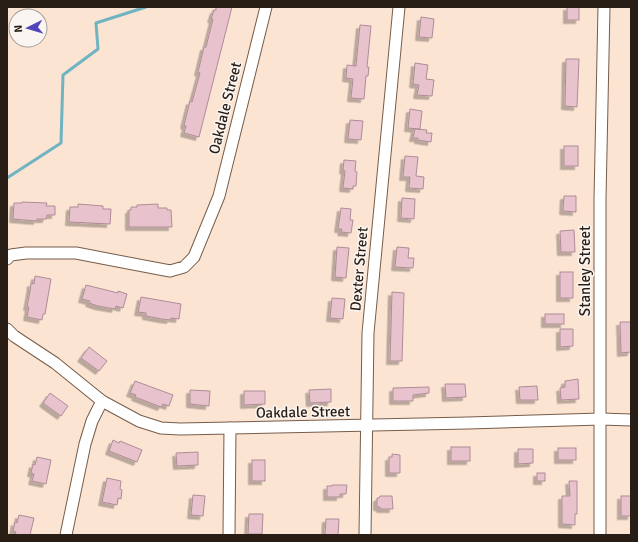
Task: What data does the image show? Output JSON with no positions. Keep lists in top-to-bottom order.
{
  "streets": {
    "street": ["Oakdale Street", "Dexter Street", "Stanley Street"]
  },
  "crossings": [
    ["Oakdale Street", "Dexter Street"],
    ["Oakdale Street", "Stanley Street"]
  ],
  "north": "left"
}
